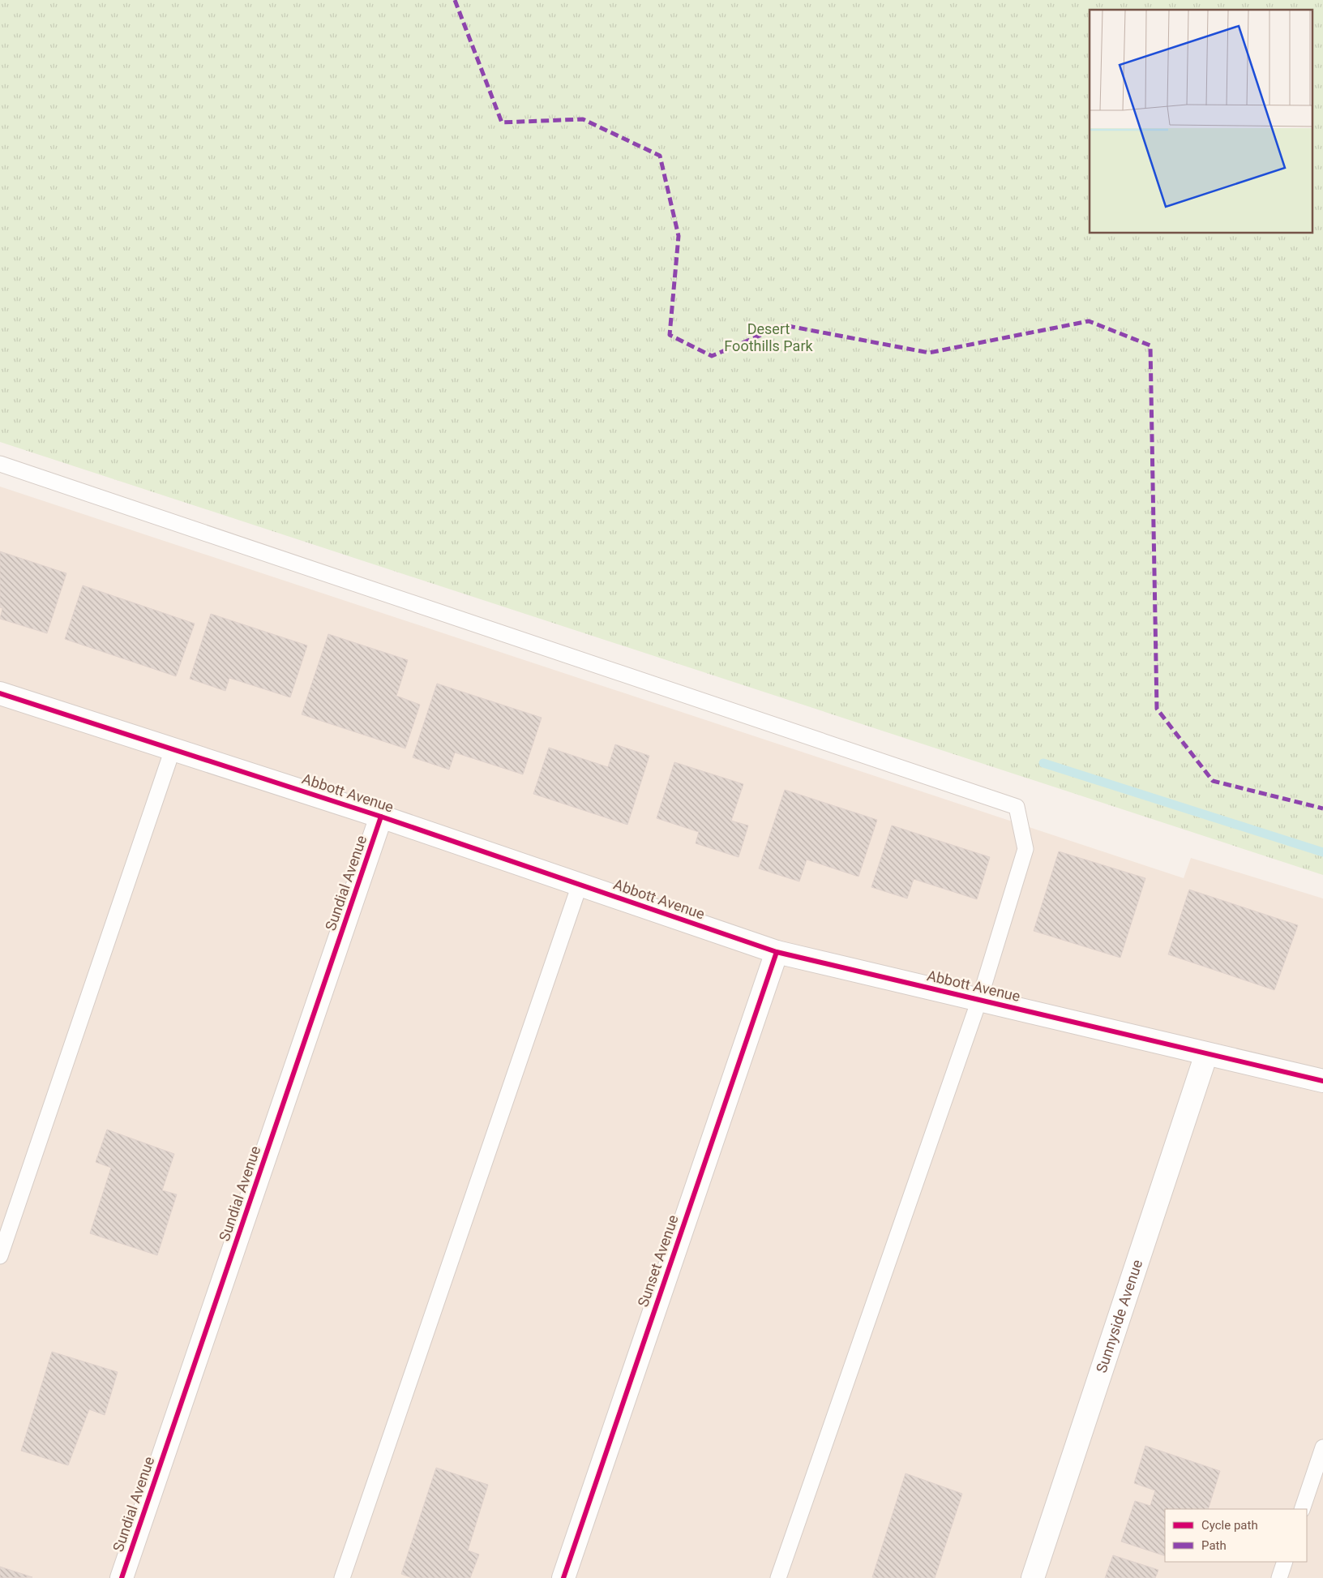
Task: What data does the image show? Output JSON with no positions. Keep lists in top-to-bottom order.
{
  "streets": {
    "street": [
      "Abbott Avenue",
      "Sundial Avenue",
      "Sunset Avenue",
      "Sunnyside Avenue"
    ]
  },
  "crossings": [
    ["Abbott Avenue", "Sundial Avenue"],
    ["Abbott Avenue", "Sunset Avenue"],
    ["Abbott Avenue", "Sunnyside Avenue"]
  ],
  "parks": ["Desert Foothills Park"],
  "legend": ["Cycle path", "Path"]
}
